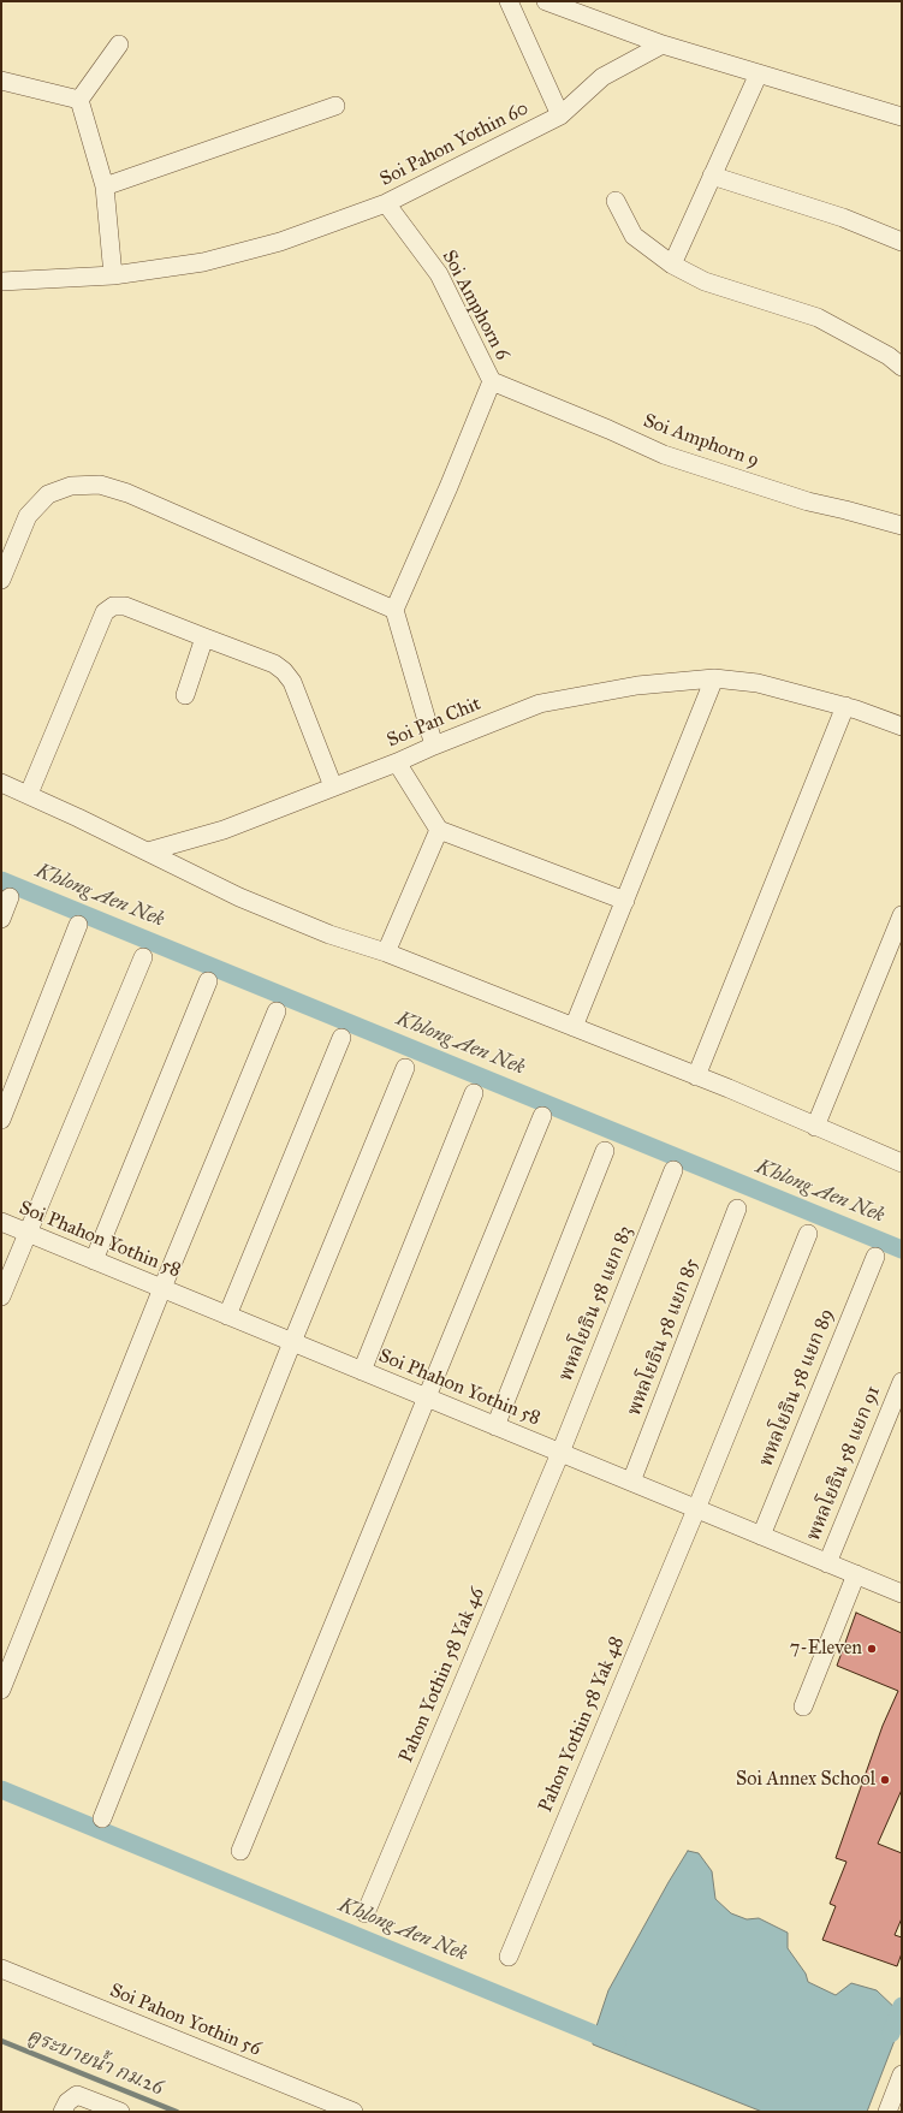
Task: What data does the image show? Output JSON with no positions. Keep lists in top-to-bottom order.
{
  "streets": {
    "street": [
      "Soi Pahon Yothin 60",
      "Soi Amphorn 6",
      "Soi Amphorn 9",
      "Soi Pan Chit",
      "Soi Phahon Yothin 58",
      "พหลโยธิน 58 แยก 83",
      "พหลโยธิน 58 แยก 85",
      "พหลโยธิน 58 แยก 89",
      "พหลโยธิน 58 แยก 91",
      "Pahon Yothin 58 Yak 46",
      "Pahon Yothin 58 Yak 48",
      "Soi Pahon Yothin 56"
    ]
  },
  "crossings": [
    ["Soi Pahon Yothin 60", "Soi Amphorn 6"],
    ["Soi Amphorn 6", "Soi Amphorn 9"],
    ["Soi Phahon Yothin 58", "พหลโยธิน 58 แยก 83"],
    ["Soi Phahon Yothin 58", "พหลโยธิน 58 แยก 85"],
    ["Soi Phahon Yothin 58", "พหลโยธิน 58 แยก 89"],
    ["Soi Phahon Yothin 58", "พหลโยธิน 58 แยก 91"],
    ["Soi Phahon Yothin 58", "Pahon Yothin 58 Yak 46"],
    ["Soi Phahon Yothin 58", "Pahon Yothin 58 Yak 48"],
    ["พหลโยธิน 58 แยก 83", "Pahon Yothin 58 Yak 46"]
  ],
  "water": ["Khlong Aen Nek", "คูระบายน้ำ กม.26"],
  "places": ["7-Eleven", "Soi Annex School"]
}
